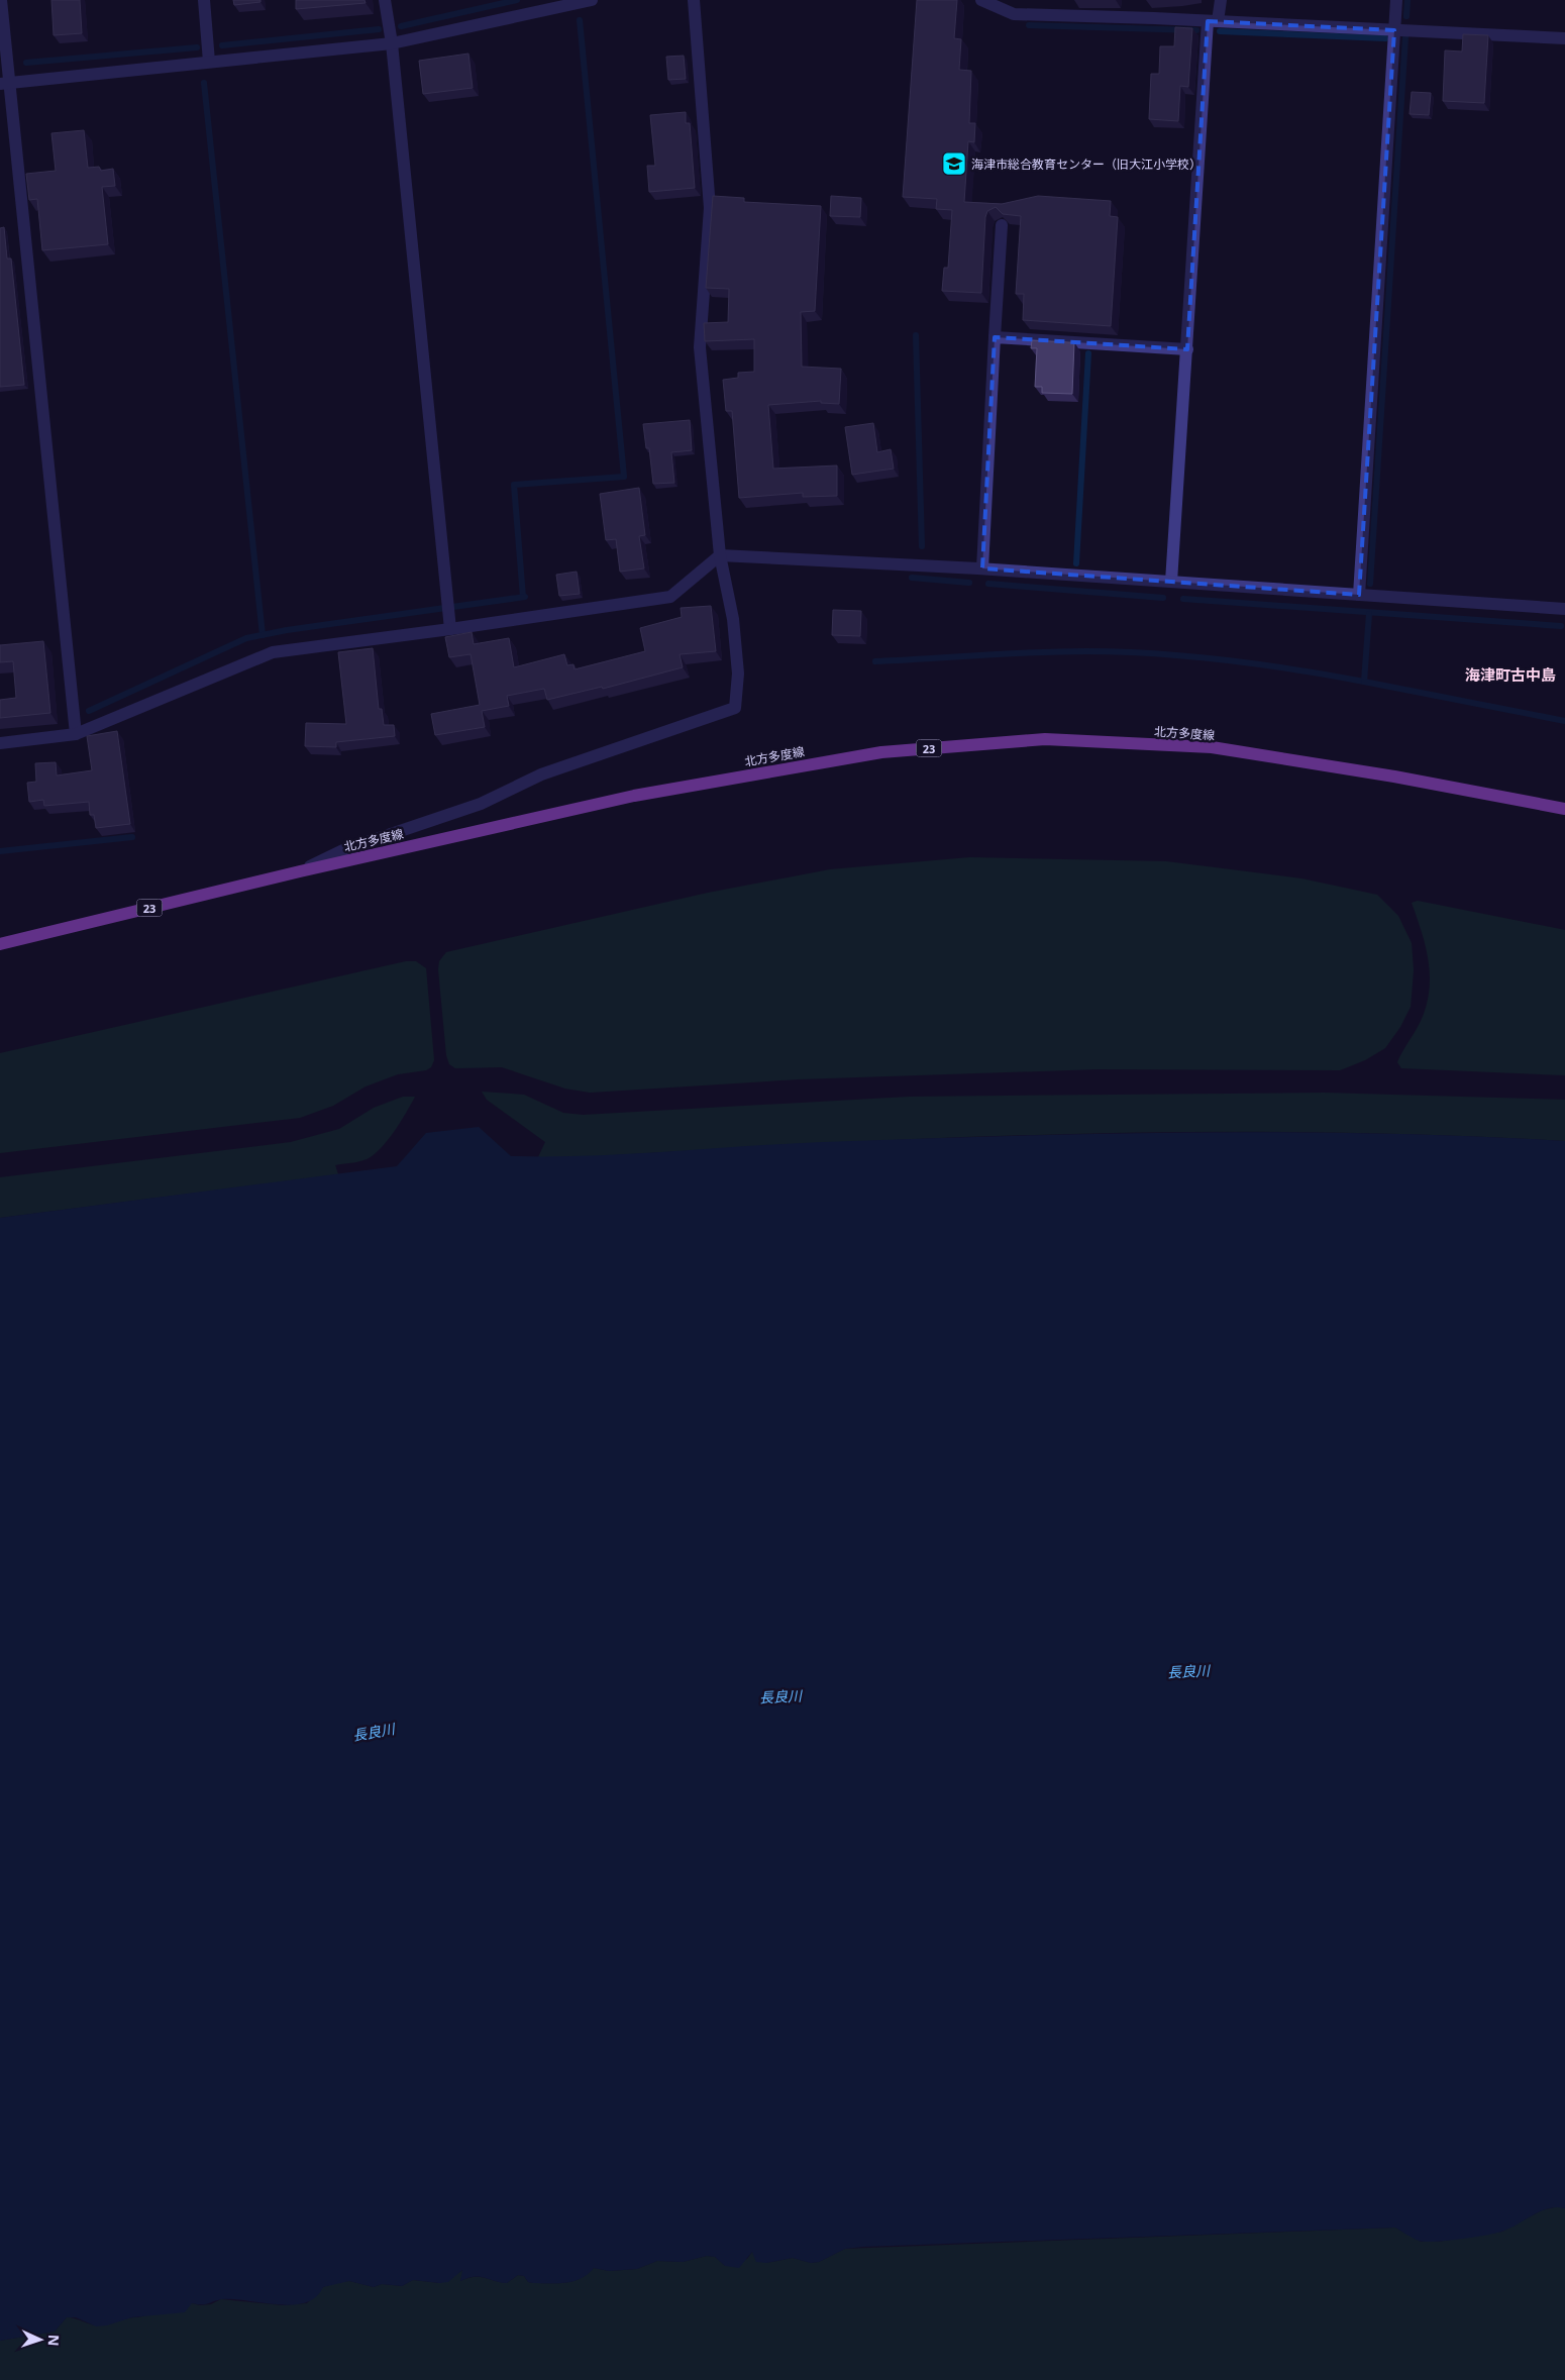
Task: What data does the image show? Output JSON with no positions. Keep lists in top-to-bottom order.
{
  "streets": {
    "main road": ["北方多度線", "23"]
  },
  "districts": ["海津町古中島"],
  "water": ["長良川"],
  "places": {
    "school or university": ["海津市総合教育センター（旧大江小学校）"]
  },
  "north": "right"
}
